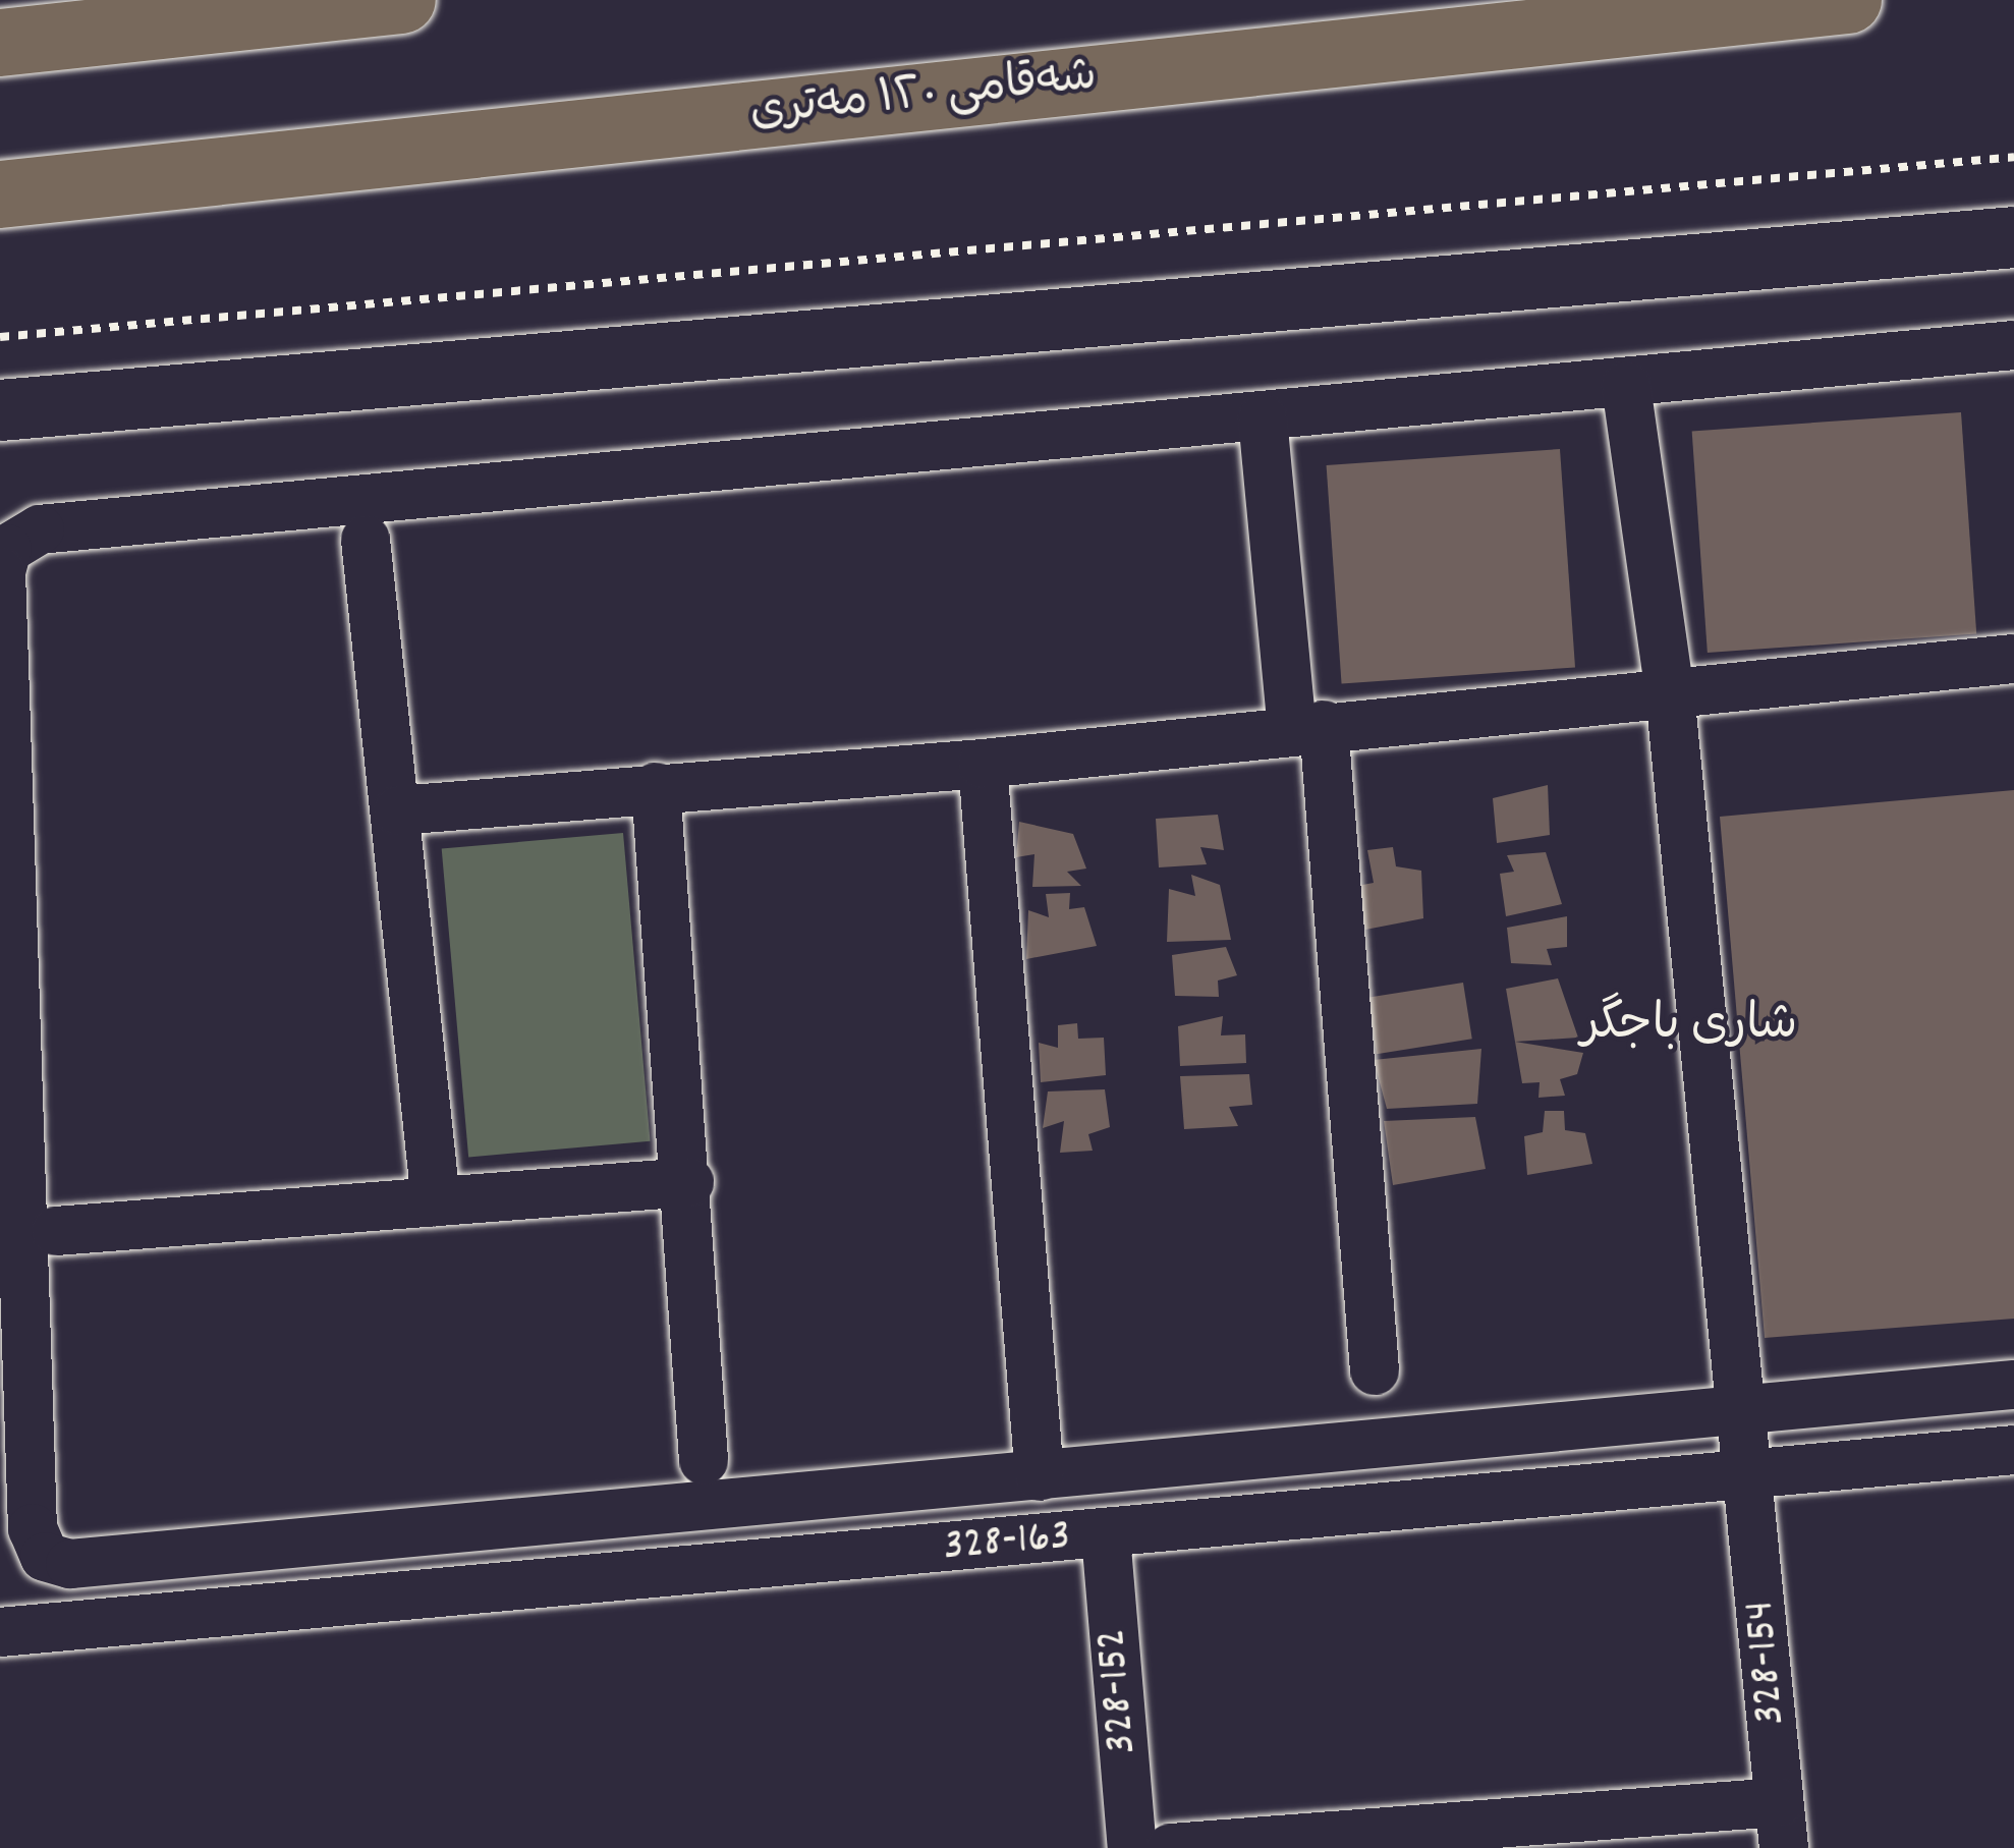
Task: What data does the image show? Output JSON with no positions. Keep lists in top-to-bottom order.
{
  "streets": {
    "highway": ["شەقامی ١٢٠ مەتری"],
    "street": ["328-163", "328-154", "328-152"]
  },
  "crossings": [
    ["328-163", "328-154"],
    ["328-163", "328-152"]
  ],
  "districts": ["شاری باجگر"]
}
